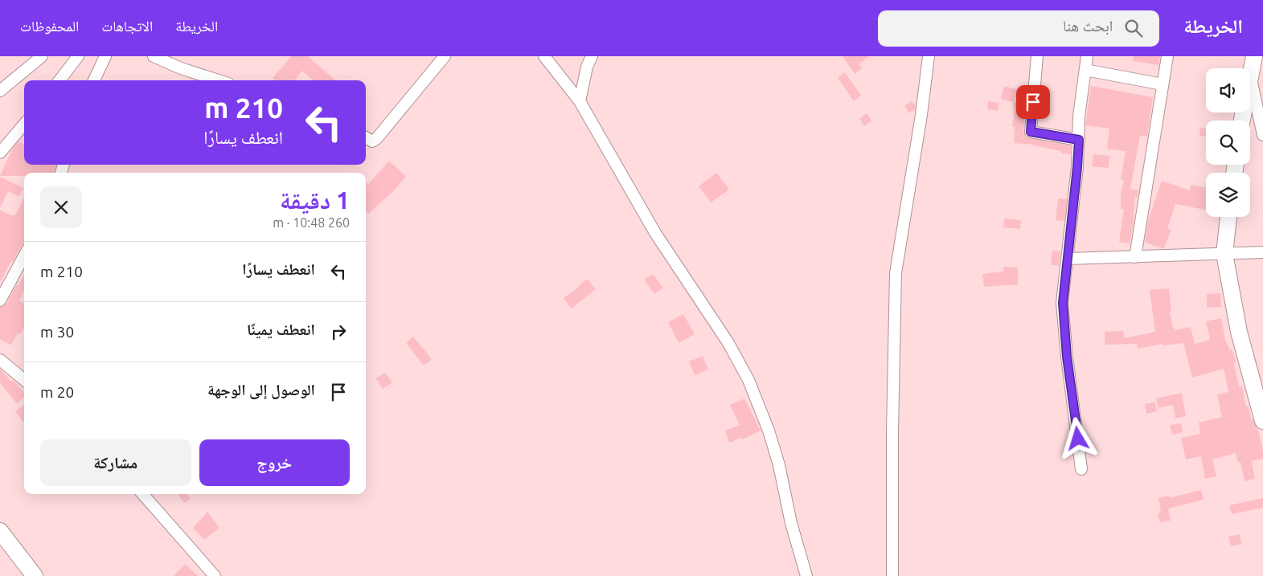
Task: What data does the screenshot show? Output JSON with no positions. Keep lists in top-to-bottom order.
{
  "page": {
    "header": "الخريطة",
    "search": "ابحث هنا",
    "nav": ["الخريطة", "الاتجاهات", "المحفوظات"],
    "turn": ["210 m", "انعطف يسارًا"],
    "heading": ["1 دقيقة", "260 m · 10:48"],
    "list": [
      {
        "name": "انعطف يسارًا",
        "value": "210 m"
      },
      {
        "name": "انعطف يمينًا",
        "value": "30 m"
      },
      {
        "name": "الوصول إلى الوجهة",
        "value": "20 m"
      }
    ],
    "buttons": ["خروج", "مشاركة"]
  }
}
